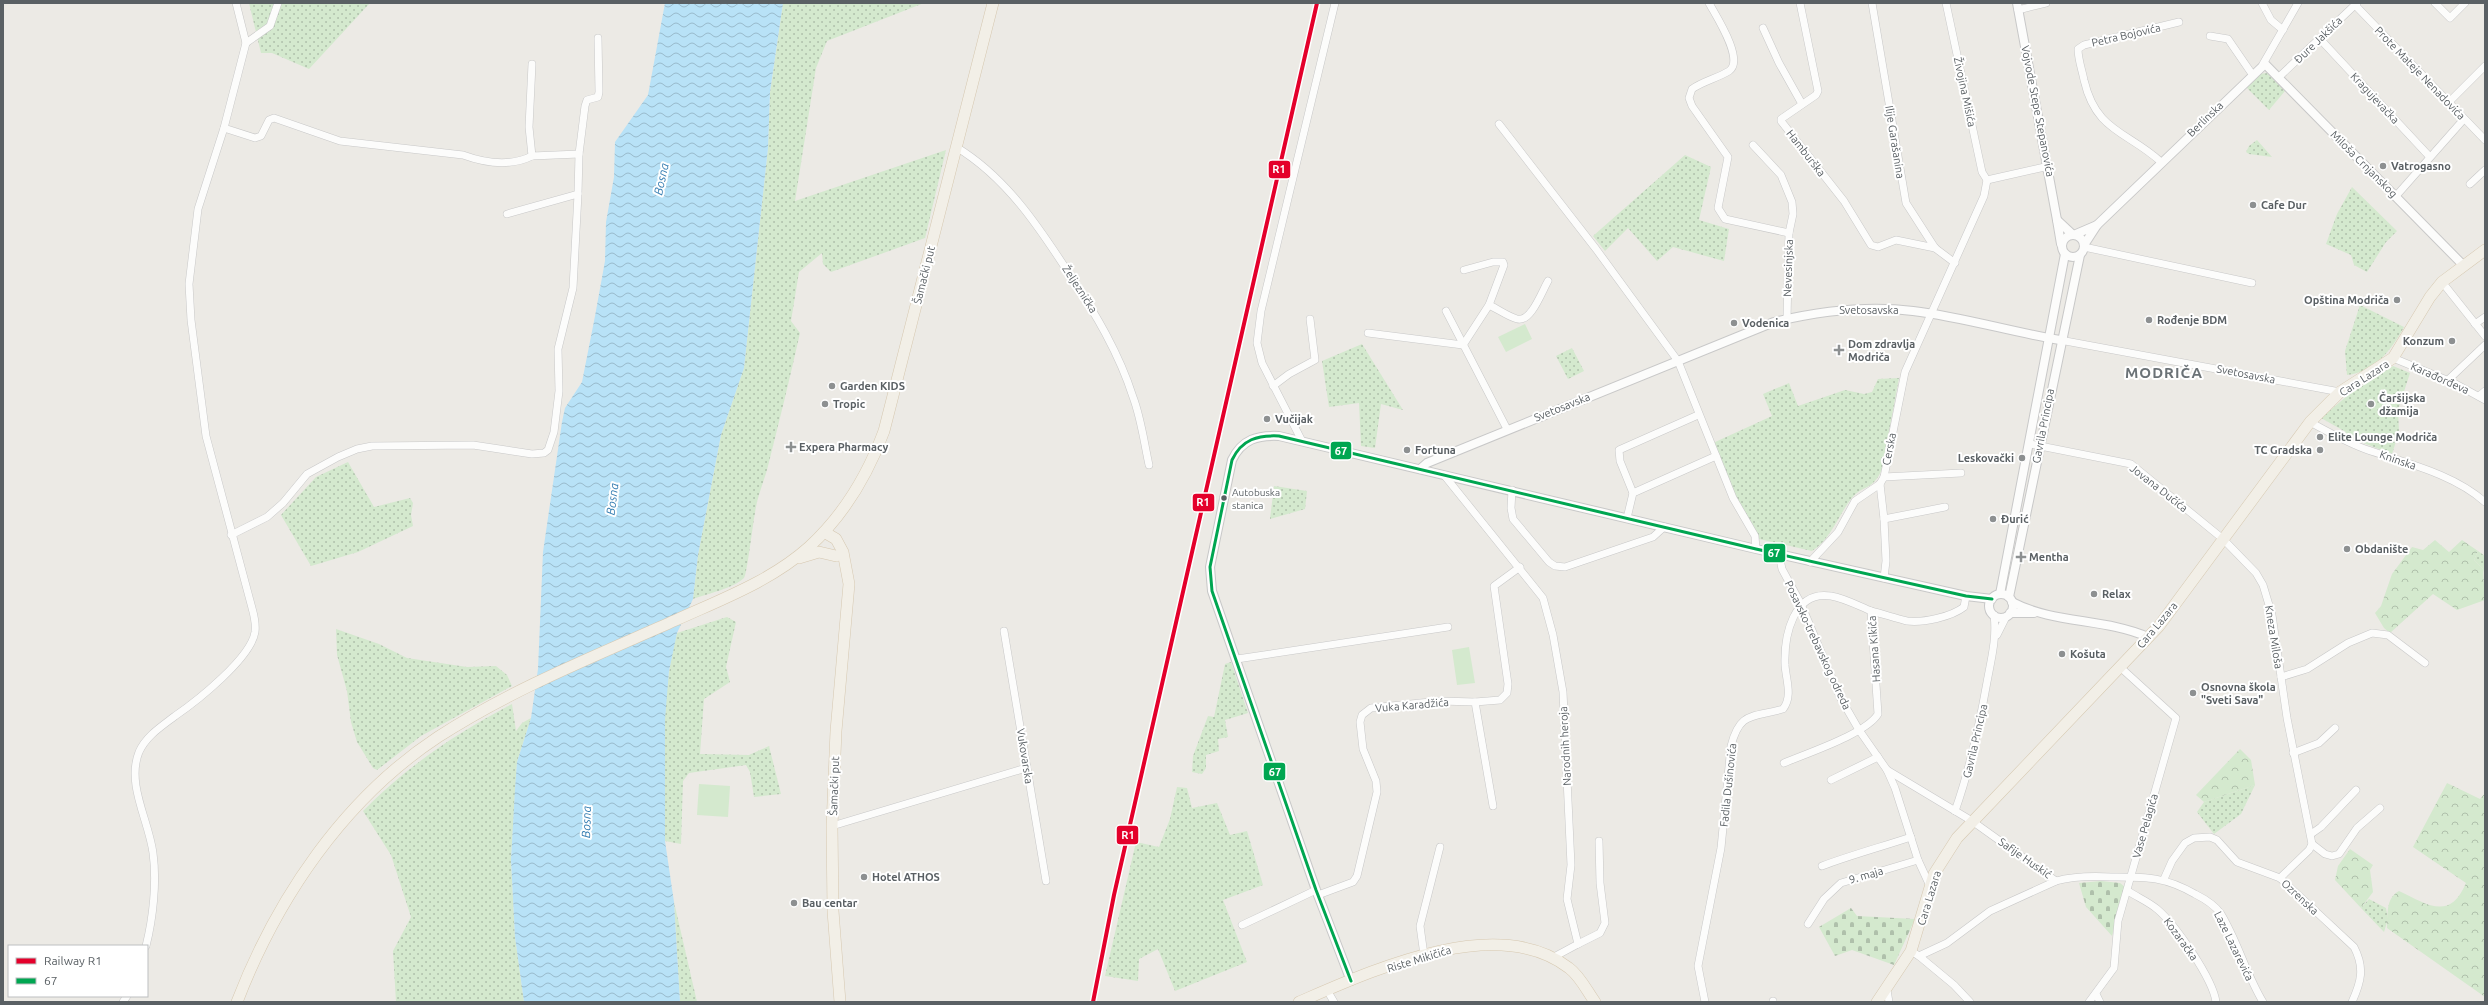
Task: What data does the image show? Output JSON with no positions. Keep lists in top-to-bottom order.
{
  "streets": {
    "main road": ["Šamački put", "Cara Lazara", "Riste Mikičića"],
    "street": [
      "Petra Bojovića",
      "Đure Jakšića",
      "Prote Mateje Nenadovića",
      "Živojina Mišića",
      "Kragujevačka",
      "Vojvode Stepe Stepanovića",
      "Berlinska",
      "Ilije Garašanina",
      "Hamburška",
      "Miloša Crnjanskog",
      "Nevesinjska",
      "Željeznička",
      "Svetosavska",
      "Karađorđeva",
      "Gavrila Principa",
      "Cerska",
      "Kninska",
      "Jovana Dučića",
      "Kneza Miloša",
      "Posavsko-trebavskog odreda",
      "Hasana Kikića",
      "Vuka Karadžića",
      "Narodnih heroja",
      "Vukovarska",
      "Fadila Dušinovića",
      "Vase Pelagića",
      "Safije Huskić",
      "9. maja",
      "Ozrenska",
      "Kozaračka",
      "Laze Lazarevića"
    ]
  },
  "crossings": [
    ["Petra Bojovića", "Berlinska"],
    ["Đure Jakšića", "Prote Mateje Nenadovića"],
    ["Đure Jakšića", "Kragujevačka"],
    ["Đure Jakšića", "Miloša Crnjanskog"],
    ["Vojvode Stepe Stepanovića", "Berlinska"],
    ["Vojvode Stepe Stepanovića", "Gavrila Principa"],
    ["Berlinska", "Miloša Crnjanskog"],
    ["Berlinska", "Gavrila Principa"],
    ["Ilije Garašanina", "Hamburška"],
    ["Miloša Crnjanskog", "Cara Lazara"],
    ["Nevesinjska", "Svetosavska"],
    ["Šamački put", "Željeznička"],
    ["Svetosavska", "Cara Lazara"],
    ["Svetosavska", "Gavrila Principa"],
    ["Svetosavska", "Cerska"],
    ["Cara Lazara", "Karađorđeva"],
    ["Cara Lazara", "Kninska"],
    ["Cara Lazara", "Jovana Dučića"],
    ["Cara Lazara", "Kneza Miloša"],
    ["Cara Lazara", "Posavsko-trebavskog odreda"],
    ["Cara Lazara", "Vase Pelagića"],
    ["Cara Lazara", "Safije Huskić"],
    ["Gavrila Principa", "Jovana Dučića"],
    ["Gavrila Principa", "Safije Huskić"],
    ["Jovana Dučića", "Kneza Miloša"],
    ["Posavsko-trebavskog odreda", "Hasana Kikića"],
    ["Posavsko-trebavskog odreda", "Fadila Dušinovića"],
    ["Posavsko-trebavskog odreda", "Safije Huskić"],
    ["Posavsko-trebavskog odreda", "9. maja"],
    ["Hasana Kikića", "Fadila Dušinovića"],
    ["Vase Pelagića", "Safije Huskić"],
    ["Vase Pelagića", "Kozaračka"],
    ["Vase Pelagića", "Laze Lazarevića"],
    ["Safije Huskić", "Laze Lazarevića"],
    ["Ozrenska", "Laze Lazarevića"]
  ],
  "districts": ["MODRIČA"],
  "water": ["Bosna"],
  "places": {
    "other": [
      "Vatrogasno",
      "Cafe Dur",
      "Opština Modriča",
      "Rođenje BDM",
      "Vodenica",
      "Konzum",
      "Garden KIDS",
      "Tropic",
      "Čaršijska džamija",
      "Vučijak",
      "Elite Lounge Modriča",
      "Fortuna",
      "TC Gradska",
      "Leskovački",
      "Autobuska stanica",
      "Đurić",
      "Obdanište",
      "Relax",
      "Košuta",
      "Osnovna škola \"Sveti Sava\"",
      "Hotel ATHOS",
      "Bau centar"
    ],
    "health": ["Dom zdravlja Modriča", "Expera Pharmacy", "Mentha"]
  },
  "lines": ["rail line R1", "transit line 67"],
  "legend": ["Railway R1", "67"]
}
